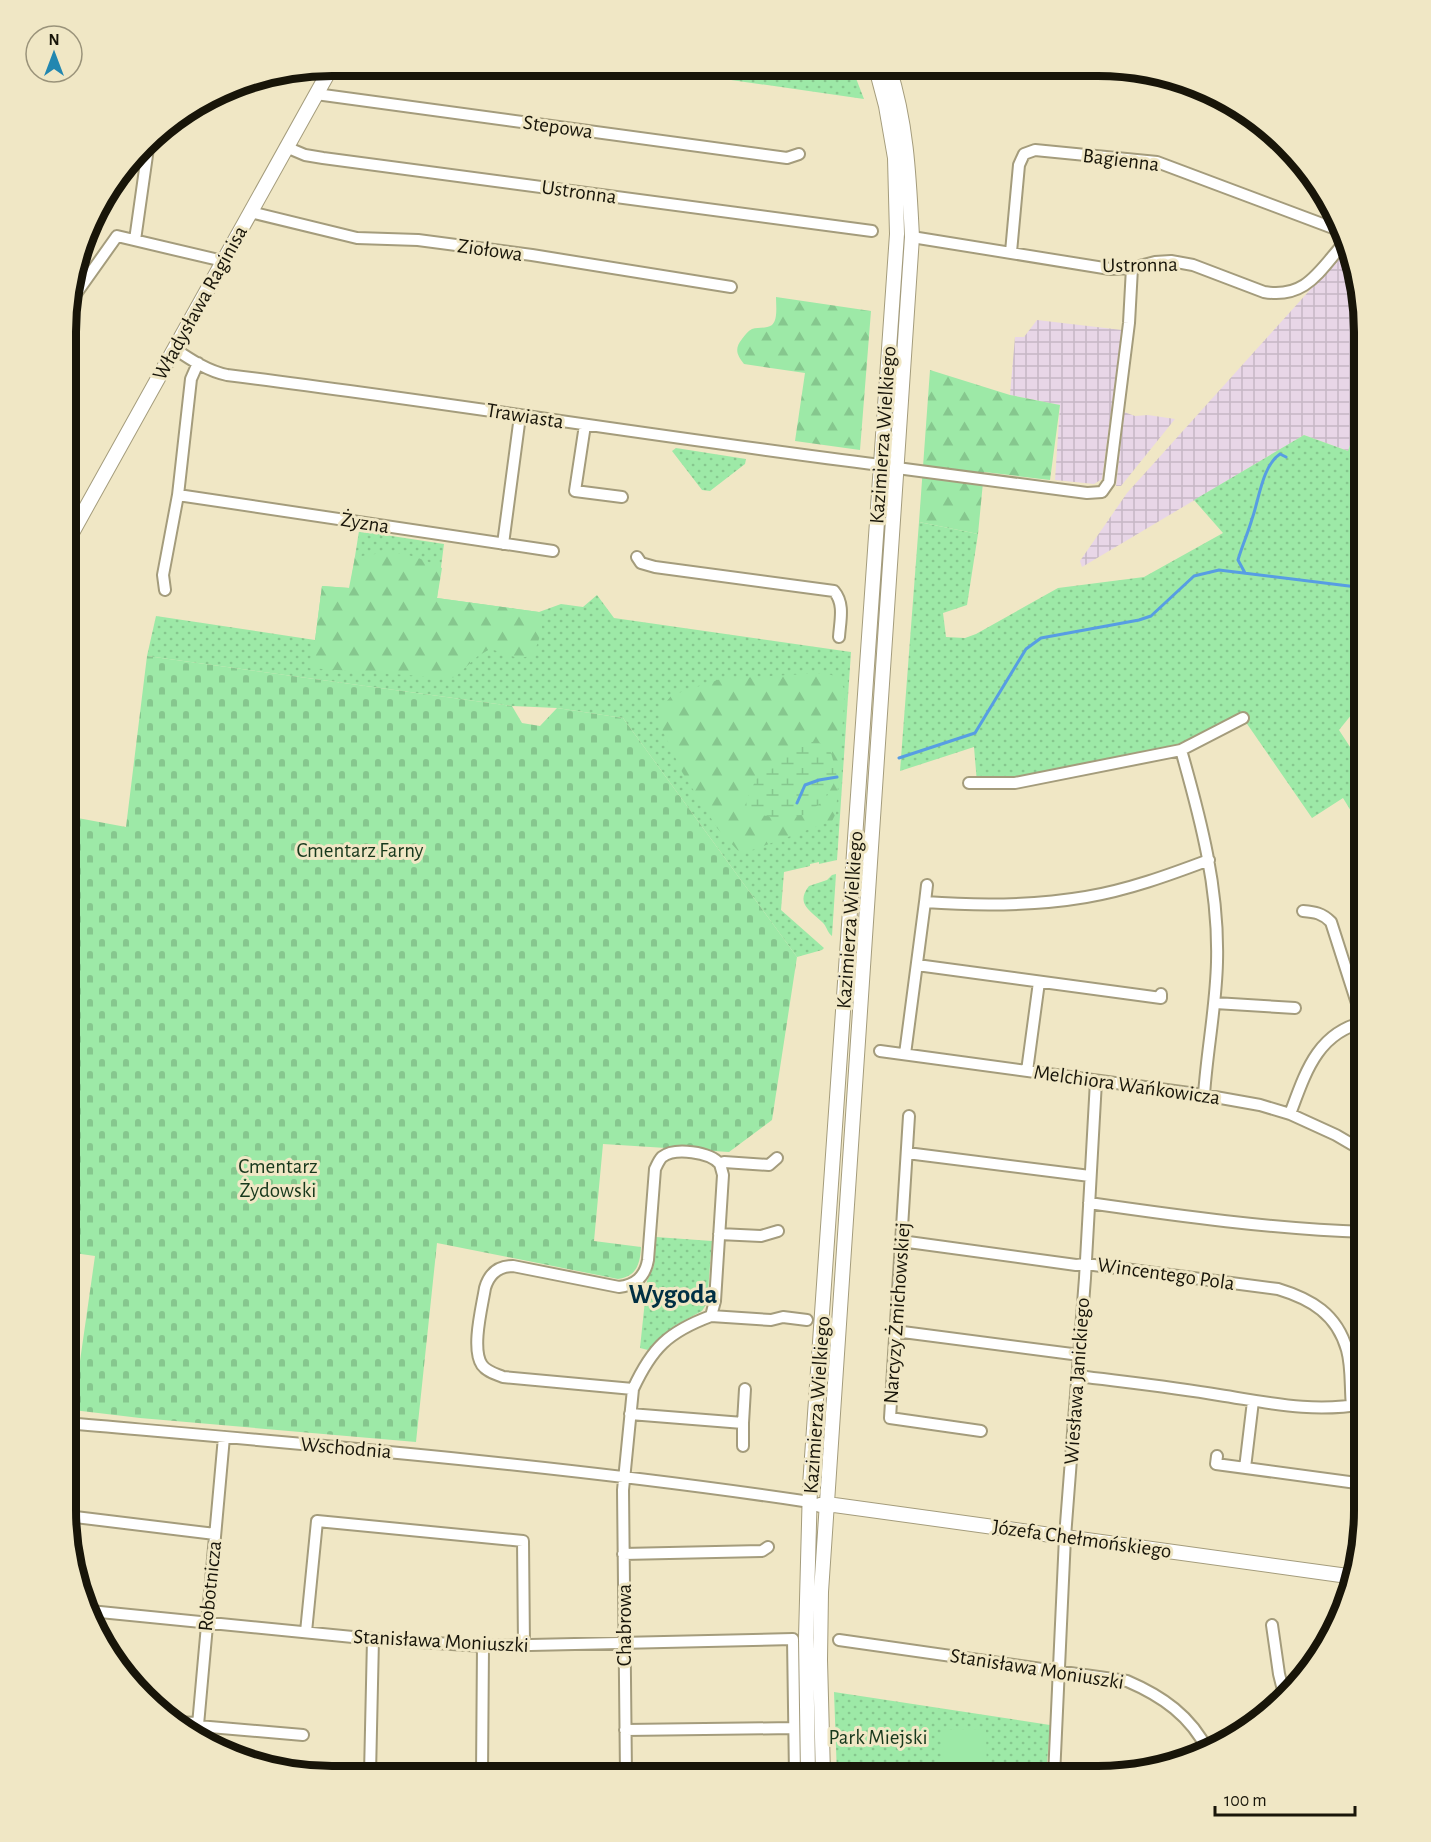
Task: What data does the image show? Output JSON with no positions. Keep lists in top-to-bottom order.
{
  "streets": {
    "main road": ["Władysława Raginisa", "Kazimierza Wielkiego", "Józefa Chełmońskiego"],
    "street": [
      "Stepowa",
      "Bagienna",
      "Ustronna",
      "Ziołowa",
      "Trawiasta",
      "Żyzna",
      "Melchiora Wańkowicza",
      "Wincentego Pola",
      "Narcyzy Żmichowskiej",
      "Wiesława Janickiego",
      "Wschodnia",
      "Robotnicza",
      "Chabrowa",
      "Stanisława Moniuszki"
    ]
  },
  "crossings": [
    ["Stepowa", "Władysława Raginisa"],
    ["Bagienna", "Ustronna"],
    ["Ustronna", "Władysława Raginisa"],
    ["Ustronna", "Kazimierza Wielkiego"],
    ["Ziołowa", "Władysława Raginisa"],
    ["Władysława Raginisa", "Trawiasta"],
    ["Trawiasta", "Kazimierza Wielkiego"],
    ["Kazimierza Wielkiego", "Józefa Chełmońskiego"],
    ["Melchiora Wańkowicza", "Wiesława Janickiego"],
    ["Wincentego Pola", "Narcyzy Żmichowskiej"],
    ["Wincentego Pola", "Wiesława Janickiego"],
    ["Wiesława Janickiego", "Józefa Chełmońskiego"],
    ["Wiesława Janickiego", "Stanisława Moniuszki"],
    ["Wschodnia", "Józefa Chełmońskiego"],
    ["Wschodnia", "Robotnicza"],
    ["Wschodnia", "Chabrowa"],
    ["Józefa Chełmońskiego", "Chabrowa"],
    ["Robotnicza", "Stanisława Moniuszki"],
    ["Chabrowa", "Stanisława Moniuszki"]
  ],
  "districts": ["Wygoda"],
  "parks": ["Cmentarz Farny", "Cmentarz Żydowski", "Park Miejski"],
  "scale_bar": "100 m",
  "north": "top"
}
